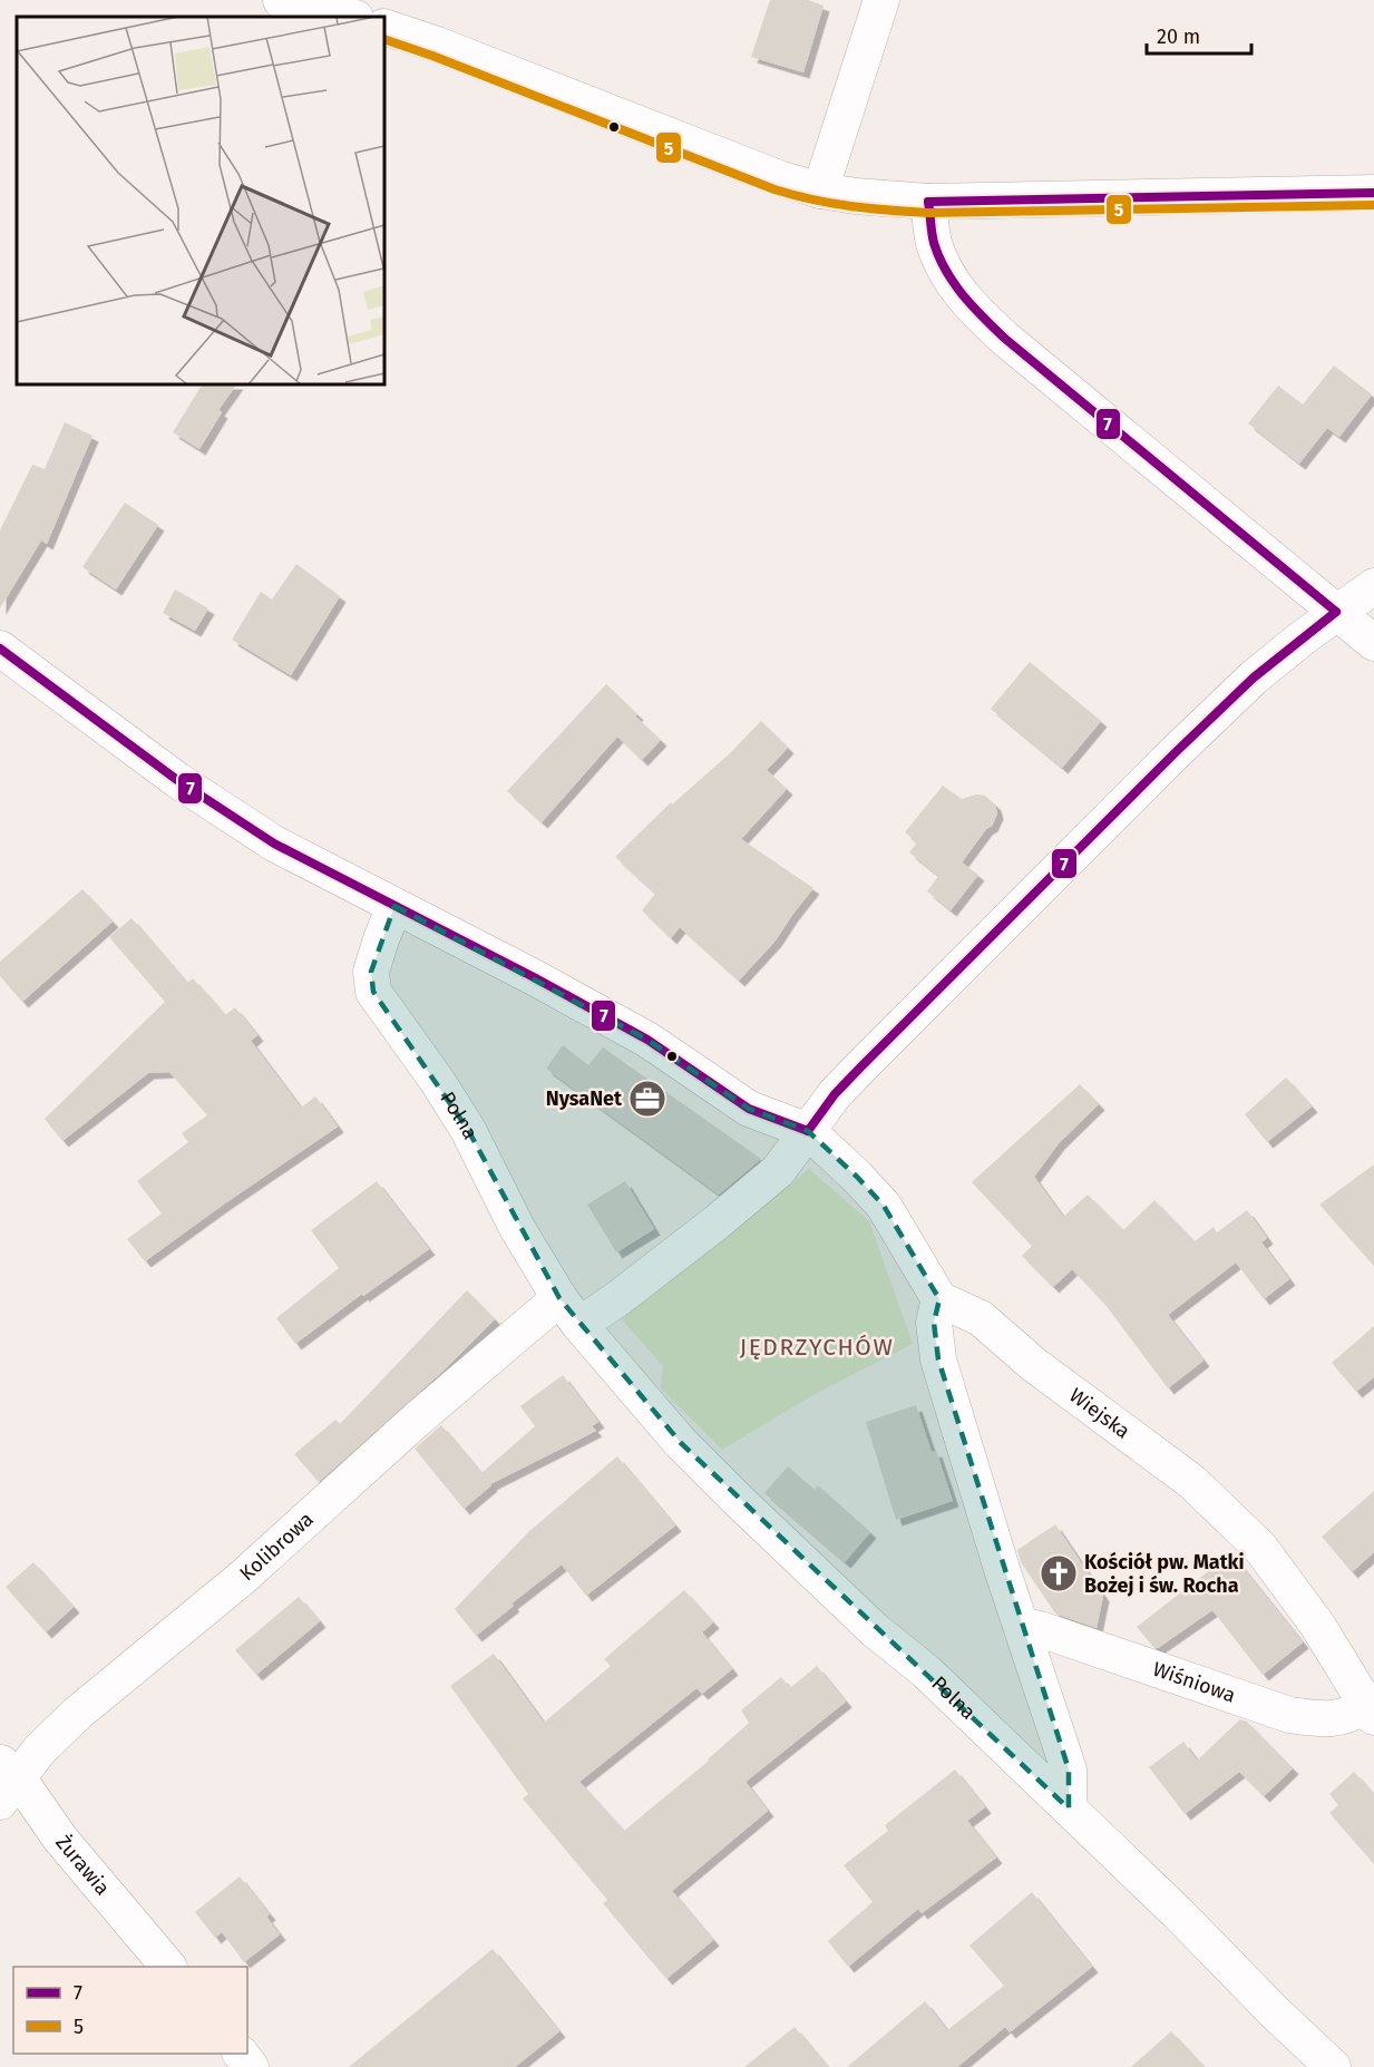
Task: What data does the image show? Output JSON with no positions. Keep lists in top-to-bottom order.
{
  "streets": {
    "street": [
      "Polna",
      "Wiejska",
      "Kolibrowa",
      "Wiśniowa",
      "Żurawia"
    ]
  },
  "crossings": [
    ["Polna", "Kolibrowa"],
    ["Wiejska", "Wiśniowa"],
    ["Kolibrowa", "Żurawia"]
  ],
  "districts": ["JĘDRZYCHÓW"],
  "places": {
    "office": ["NysaNet"],
    "church": ["Kościół pw. Matki Bożej i św. Rocha"]
  },
  "lines": ["transit line 5", "transit line 7"],
  "legend": ["7", "5"],
  "scale_bar": "20 m"
}
